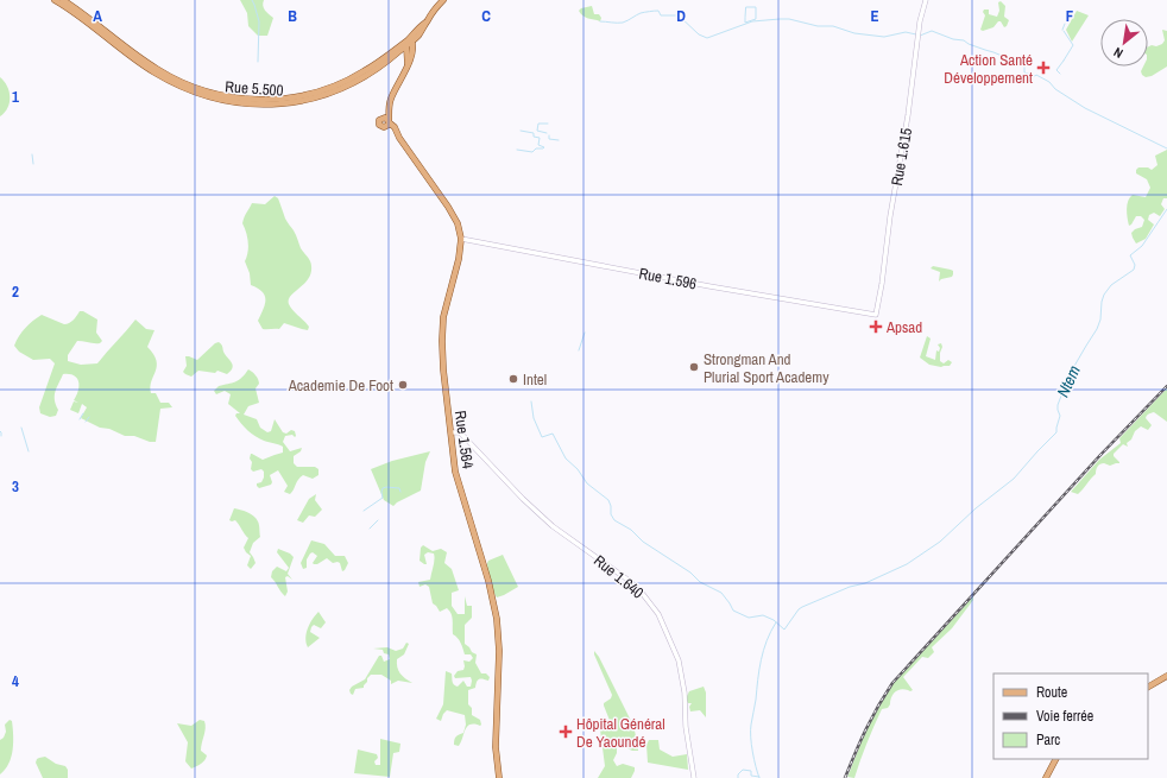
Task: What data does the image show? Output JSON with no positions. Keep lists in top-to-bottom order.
{
  "streets": {
    "main road": ["Rue 5.500", "Rue 1.564"],
    "street": ["Rue 1.615", "Rue 1.596", "Rue 1.640"]
  },
  "crossings": [
    ["Rue 1.615", "Rue 1.596"],
    ["Rue 1.596", "Rue 1.564"],
    ["Rue 1.564", "Rue 1.640"]
  ],
  "water": ["Ntem"],
  "places": {
    "health": ["Action Santé Développement", "Apsad", "Hôpital Général De Yaoundé"],
    "other": ["Strongman And Plurial Sport Academy", "Intel", "Academie De Foot"]
  },
  "legend": ["Route", "Voie ferrée", "Parc"],
  "north": "bottom left",
  "grid": {
    "columns": [
      "A",
      "B",
      "C",
      "D",
      "E",
      "F"
    ],
    "rows": [
      "1",
      "2",
      "3",
      "4"
    ]
  }
}
